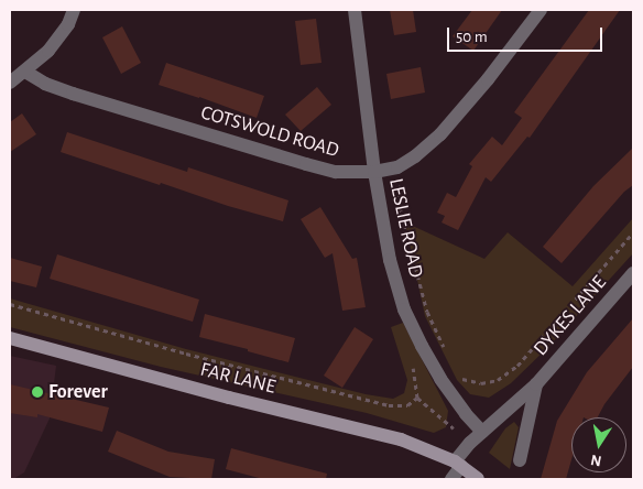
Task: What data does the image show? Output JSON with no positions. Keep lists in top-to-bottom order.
{
  "streets": {
    "street": [
      "COTSWOLD ROAD",
      "LESLIE ROAD",
      "DYKES LANE",
      "FAR LANE"
    ]
  },
  "crossings": [
    ["COTSWOLD ROAD", "LESLIE ROAD"],
    ["LESLIE ROAD", "DYKES LANE"],
    ["DYKES LANE", "FAR LANE"]
  ],
  "places": ["Forever"],
  "scale_bar": "50 m",
  "north": "bottom"
}
